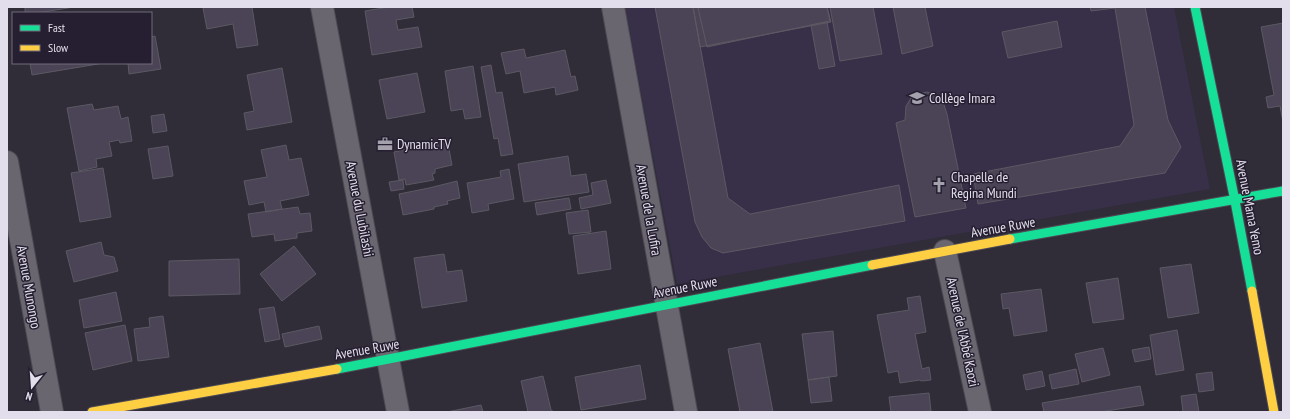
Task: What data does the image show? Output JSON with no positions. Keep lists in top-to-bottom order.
{
  "streets": {
    "street": [
      "Avenue Mama Yemo",
      "Avenue du Lubilashi",
      "Avenue de la Lufira",
      "Avenue Ruwe",
      "Avenue Munongo",
      "Avenue de l'Abbé Kaozi"
    ]
  },
  "crossings": [
    ["Avenue Mama Yemo", "Avenue Ruwe"],
    ["Avenue du Lubilashi", "Avenue Ruwe"],
    ["Avenue de la Lufira", "Avenue Ruwe"],
    ["Avenue Ruwe", "Avenue de l'Abbé Kaozi"]
  ],
  "places": {
    "school or university": ["Collège Imara"],
    "office": ["DynamicTV"],
    "church": ["Chapelle de Regina Mundi"]
  },
  "legend": ["Fast", "Slow"],
  "north": "bottom"
}
